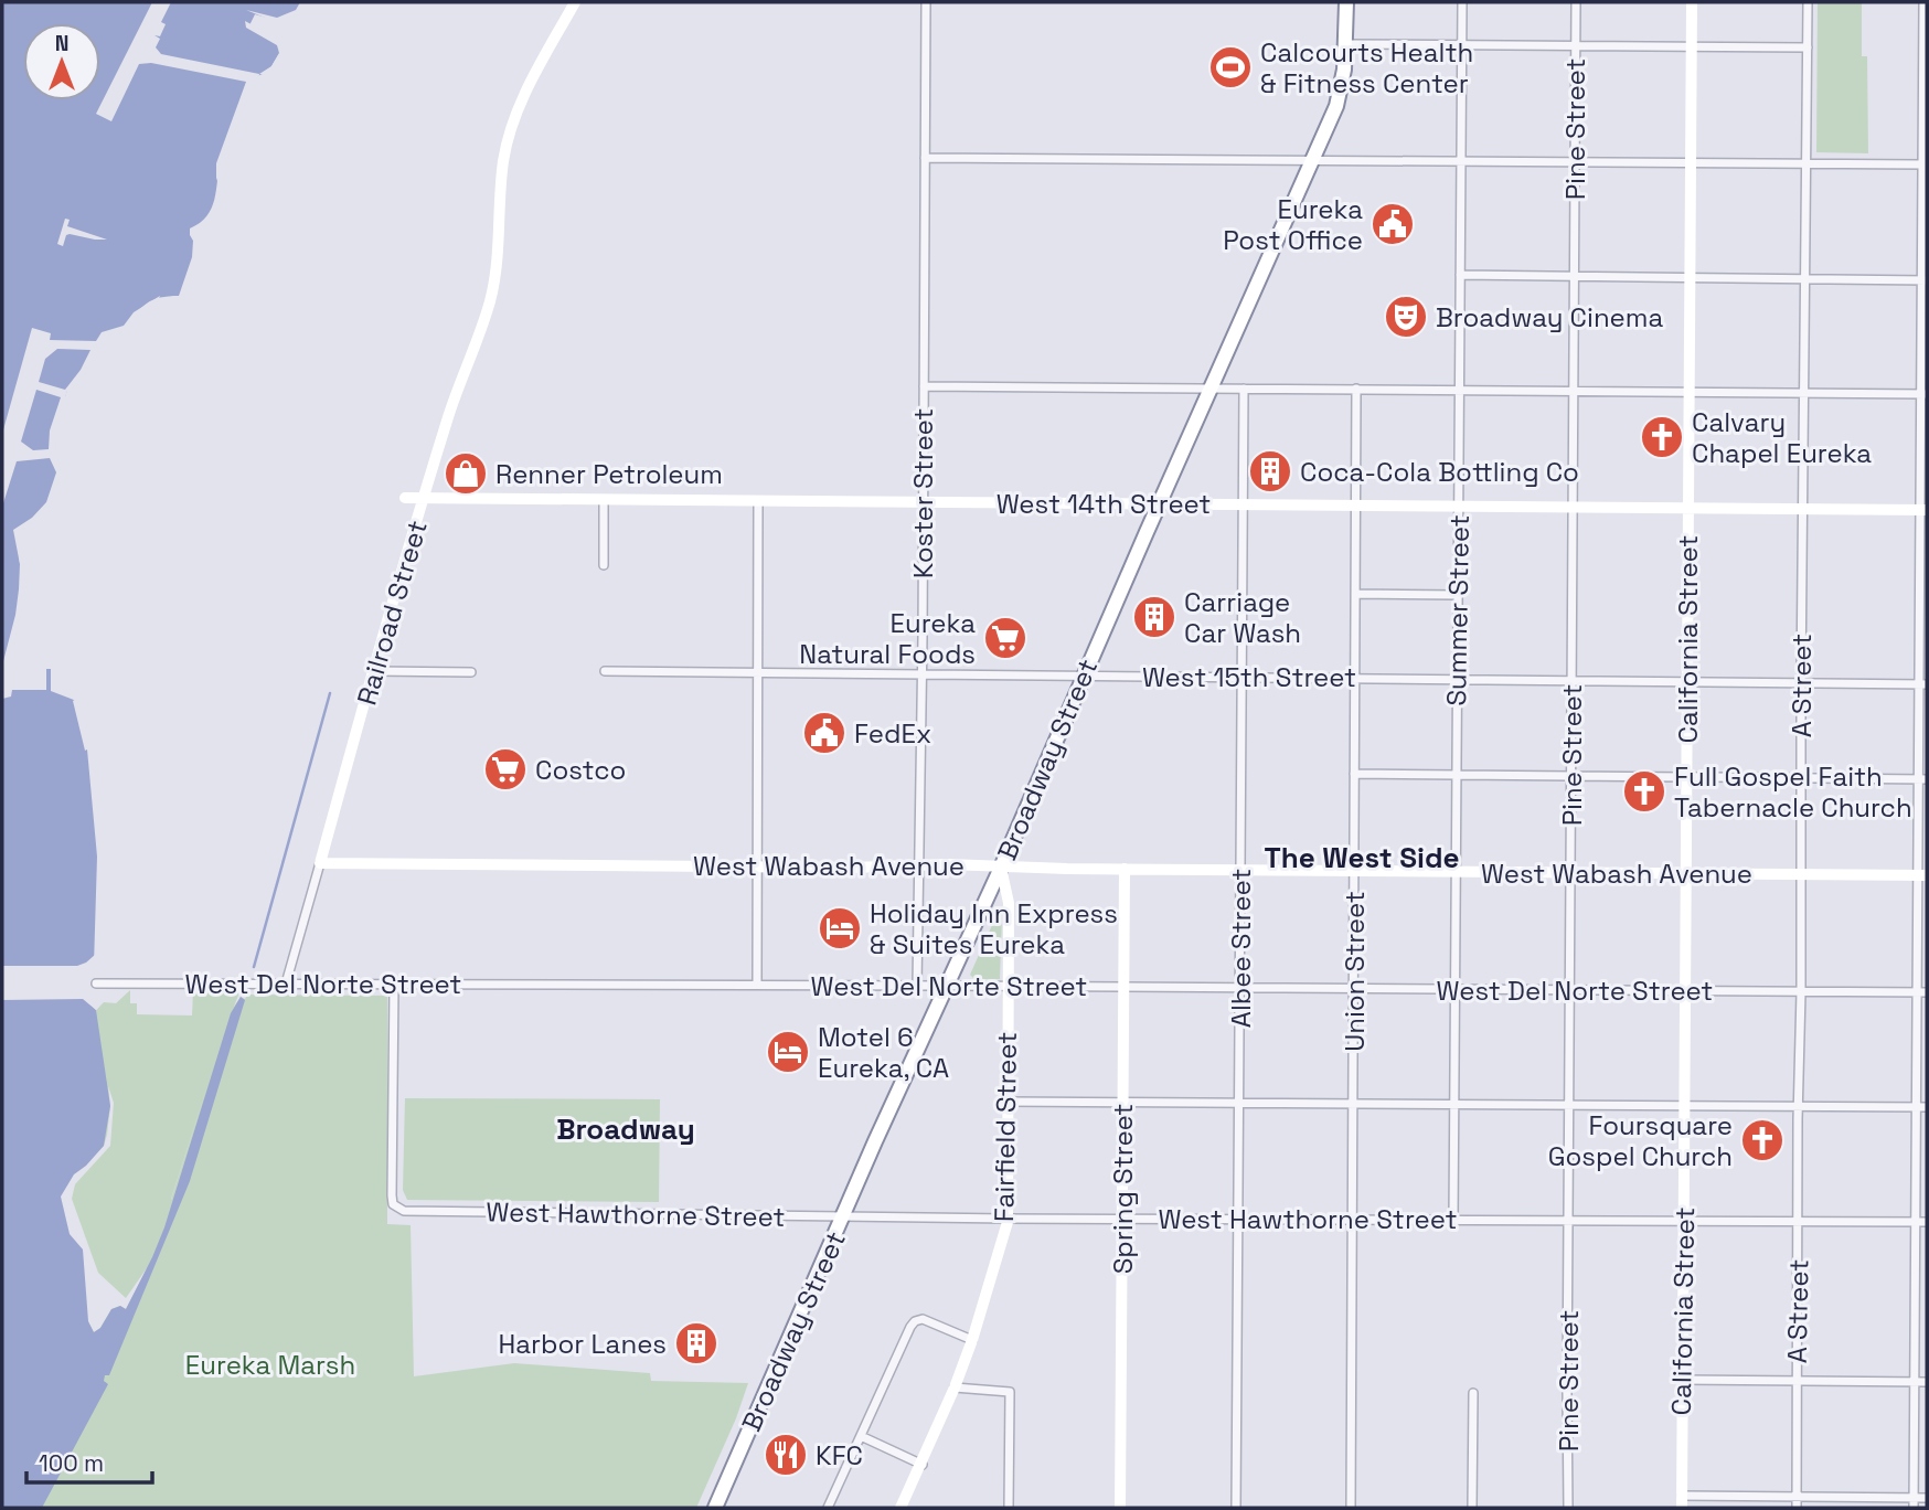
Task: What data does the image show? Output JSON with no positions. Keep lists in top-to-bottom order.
{
  "streets": {
    "highway": ["Broadway Street"],
    "street": [
      "Pine Street",
      "Koster Street",
      "West 14th Street",
      "Summer Street",
      "Railroad Street",
      "California Street",
      "West 15th Street",
      "A Street",
      "West Wabash Avenue",
      "Albee Street",
      "Union Street",
      "West Del Norte Street",
      "Fairfield Street",
      "Spring Street",
      "West Hawthorne Street"
    ]
  },
  "crossings": [
    ["Pine Street", "West 14th Street"],
    ["Pine Street", "West 15th Street"],
    ["Pine Street", "West Wabash Avenue"],
    ["Pine Street", "West Del Norte Street"],
    ["Pine Street", "West Hawthorne Street"],
    ["Koster Street", "West 14th Street"],
    ["Koster Street", "West 15th Street"],
    ["Koster Street", "West Wabash Avenue"],
    ["Koster Street", "West Del Norte Street"],
    ["West 14th Street", "Summer Street"],
    ["West 14th Street", "Railroad Street"],
    ["West 14th Street", "California Street"],
    ["West 14th Street", "A Street"],
    ["West 14th Street", "Broadway Street"],
    ["West 14th Street", "Albee Street"],
    ["West 14th Street", "Union Street"],
    ["Summer Street", "West 15th Street"],
    ["Summer Street", "West Wabash Avenue"],
    ["Summer Street", "West Del Norte Street"],
    ["Summer Street", "West Hawthorne Street"],
    ["Railroad Street", "West Wabash Avenue"],
    ["Railroad Street", "West Del Norte Street"],
    ["California Street", "West 15th Street"],
    ["California Street", "West Wabash Avenue"],
    ["California Street", "West Del Norte Street"],
    ["California Street", "West Hawthorne Street"],
    ["West 15th Street", "A Street"],
    ["West 15th Street", "Broadway Street"],
    ["West 15th Street", "Albee Street"],
    ["West 15th Street", "Union Street"],
    ["A Street", "West Wabash Avenue"],
    ["A Street", "West Del Norte Street"],
    ["A Street", "West Hawthorne Street"],
    ["Broadway Street", "West Wabash Avenue"],
    ["Broadway Street", "West Del Norte Street"],
    ["Broadway Street", "Fairfield Street"],
    ["Broadway Street", "West Hawthorne Street"],
    ["West Wabash Avenue", "Albee Street"],
    ["West Wabash Avenue", "Union Street"],
    ["West Wabash Avenue", "Fairfield Street"],
    ["West Wabash Avenue", "Spring Street"],
    ["Albee Street", "West Del Norte Street"],
    ["Albee Street", "West Hawthorne Street"],
    ["Union Street", "West Del Norte Street"],
    ["Union Street", "West Hawthorne Street"],
    ["West Del Norte Street", "Fairfield Street"],
    ["West Del Norte Street", "Spring Street"],
    ["West Del Norte Street", "West Hawthorne Street"],
    ["Fairfield Street", "West Hawthorne Street"],
    ["Spring Street", "West Hawthorne Street"]
  ],
  "districts": ["The West Side", "Broadway"],
  "parks": ["Eureka Marsh"],
  "places": {
    "sports": ["Calcourts Health & Fitness Center"],
    "public building": ["Eureka Post Office", "FedEx"],
    "theatre": ["Broadway Cinema"],
    "church": ["Calvary Chapel Eureka", "Full Gospel Faith Tabernacle Church", "Foursquare Gospel Church"],
    "building": ["Coca-Cola Bottling Co", "Carriage Car Wash", "Harbor Lanes"],
    "shop": ["Renner Petroleum"],
    "supermarket": ["Eureka Natural Foods", "Costco"],
    "hotel": ["Holiday Inn Express & Suites Eureka", "Motel 6 Eureka, CA"],
    "restaurant": ["KFC"]
  },
  "scale_bar": "100 m",
  "north": "top"
}
